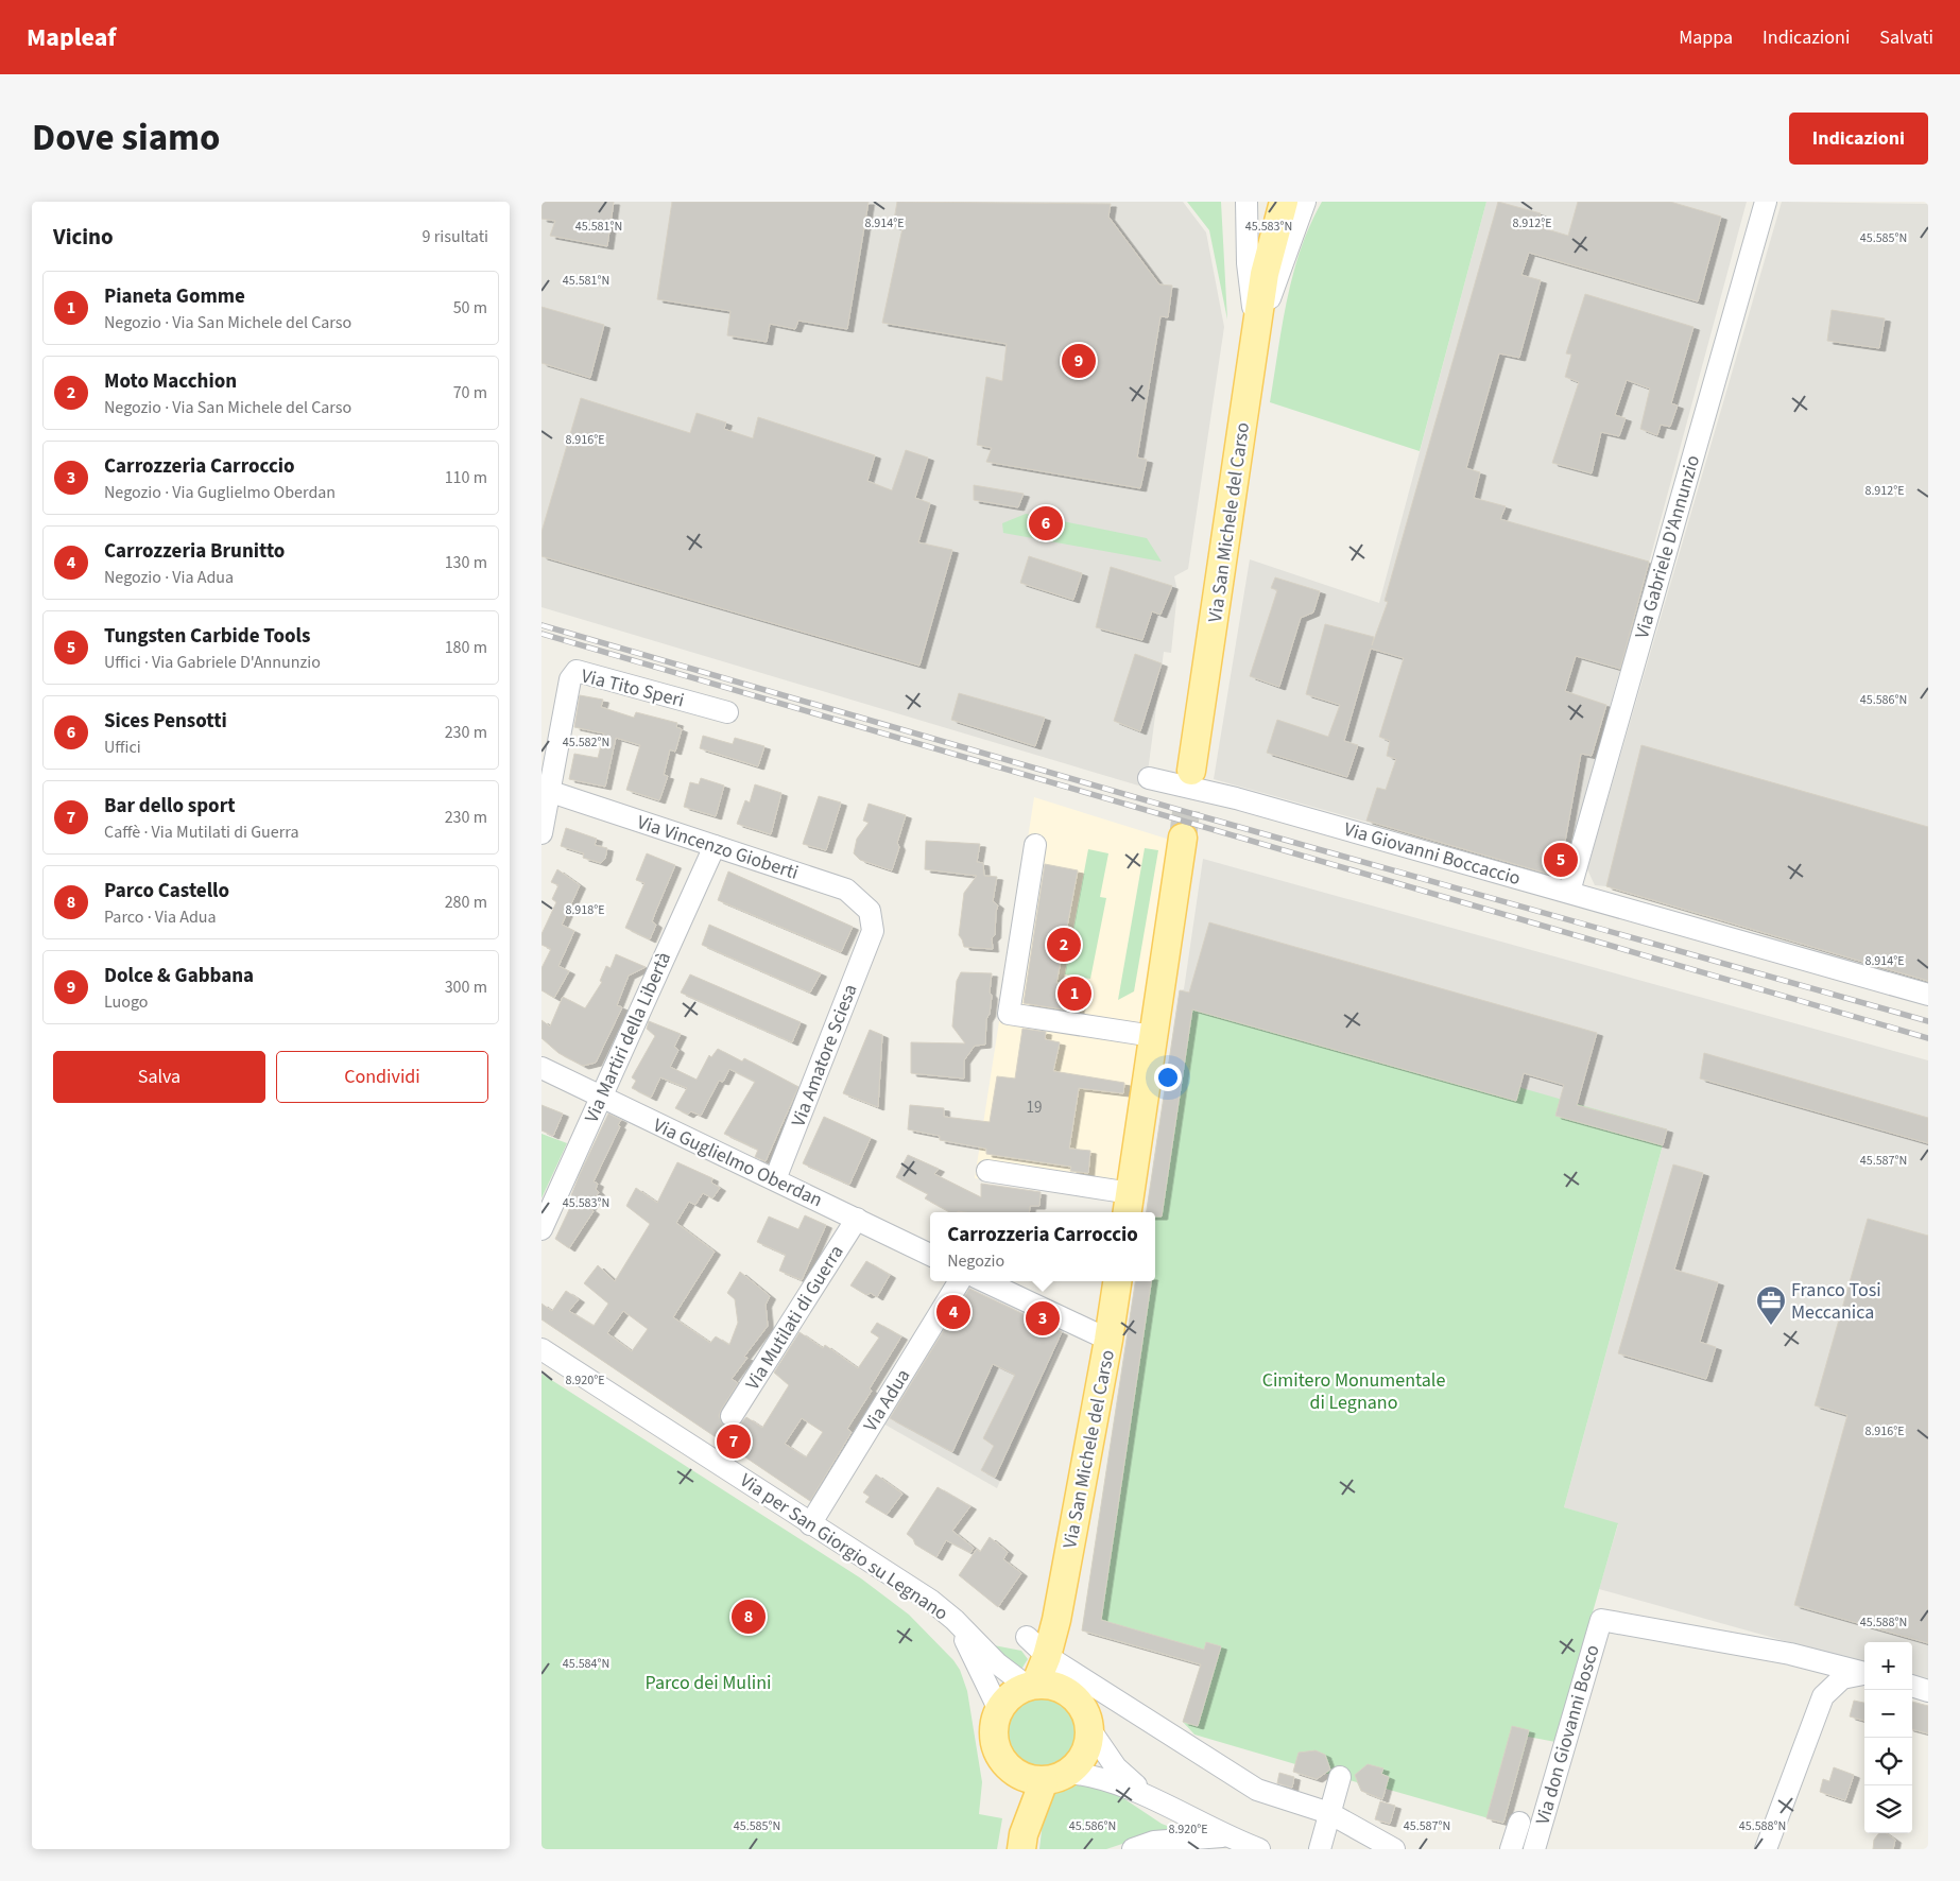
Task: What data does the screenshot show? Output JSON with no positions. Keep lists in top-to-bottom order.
{
  "streets": {
    "main road": ["Via San Michele del Carso"],
    "street": [
      "Via Gabriele D'Annunzio",
      "Via Tito Speri",
      "Via Vincenzo Gioberti",
      "Via Giovanni Boccaccio",
      "Via Martiri della Libertà",
      "Via Amatore Sciesa",
      "Via Guglielmo Oberdan",
      "Via Mutilati di Guerra",
      "Via Adua",
      "Via per San Giorgio su Legnano",
      "Via don Giovanni Bosco"
    ]
  },
  "crossings": [
    ["Via San Michele del Carso", "Via per San Giorgio su Legnano"],
    ["Via Gabriele D'Annunzio", "Via Giovanni Boccaccio"],
    ["Via Tito Speri", "Via Vincenzo Gioberti"],
    ["Via Vincenzo Gioberti", "Via Martiri della Libertà"],
    ["Via Vincenzo Gioberti", "Via Amatore Sciesa"],
    ["Via Martiri della Libertà", "Via Guglielmo Oberdan"],
    ["Via Amatore Sciesa", "Via Guglielmo Oberdan"],
    ["Via Guglielmo Oberdan", "Via Mutilati di Guerra"],
    ["Via Adua", "Via per San Giorgio su Legnano"]
  ],
  "parks": ["Cimitero Monumentale di Legnano", "Parco dei Mulini"],
  "places": {
    "office": ["Franco Tosi Meccanica"]
  },
  "house_numbers": ["19"],
  "page": {
    "header": "Mapleaf",
    "nav": ["Mappa", "Indicazioni", "Salvati"],
    "title": "Dove siamo",
    "buttons": [
      "Indicazioni",
      ["Salva", "Condividi"]
    ],
    "heading": ["Vicino", "9 risultati"],
    "list": [
      {
        "mark": "1",
        "name": "Pianeta Gomme",
        "note": "Negozio · Via San Michele del Carso",
        "value": "50 m"
      },
      {
        "mark": "2",
        "name": "Moto Macchion",
        "note": "Negozio · Via San Michele del Carso",
        "value": "70 m"
      },
      {
        "mark": "3",
        "name": "Carrozzeria Carroccio",
        "note": "Negozio · Via Guglielmo Oberdan",
        "value": "110 m"
      },
      {
        "mark": "4",
        "name": "Carrozzeria Brunitto",
        "note": "Negozio · Via Adua",
        "value": "130 m"
      },
      {
        "mark": "5",
        "name": "Tungsten Carbide Tools",
        "note": "Uffici · Via Gabriele D'Annunzio",
        "value": "180 m"
      },
      {
        "mark": "6",
        "name": "Sices Pensotti",
        "note": "Uffici",
        "value": "230 m"
      },
      {
        "mark": "7",
        "name": "Bar dello sport",
        "note": "Caffè · Via Mutilati di Guerra",
        "value": "230 m"
      },
      {
        "mark": "8",
        "name": "Parco Castello",
        "note": "Parco · Via Adua",
        "value": "280 m"
      },
      {
        "mark": "9",
        "name": "Dolce & Gabbana",
        "note": "Luogo",
        "value": "300 m"
      }
    ],
    "pins": [
      "9",
      "6",
      "5",
      "2",
      "1",
      "4",
      "3",
      "7",
      "8"
    ],
    "popup": ["Carrozzeria Carroccio", "Negozio"],
    "map_buttons": ["+", "−"]
  },
  "coordinates": [
    "8.914°E",
    "8.912°E",
    "45.583°N",
    "45.581°N",
    "45.585°N",
    "8.916°E",
    "45.586°N",
    "45.582°N",
    "8.918°E",
    "45.587°N",
    "8.920°E",
    "45.588°N",
    "45.584°N"
  ]
}
